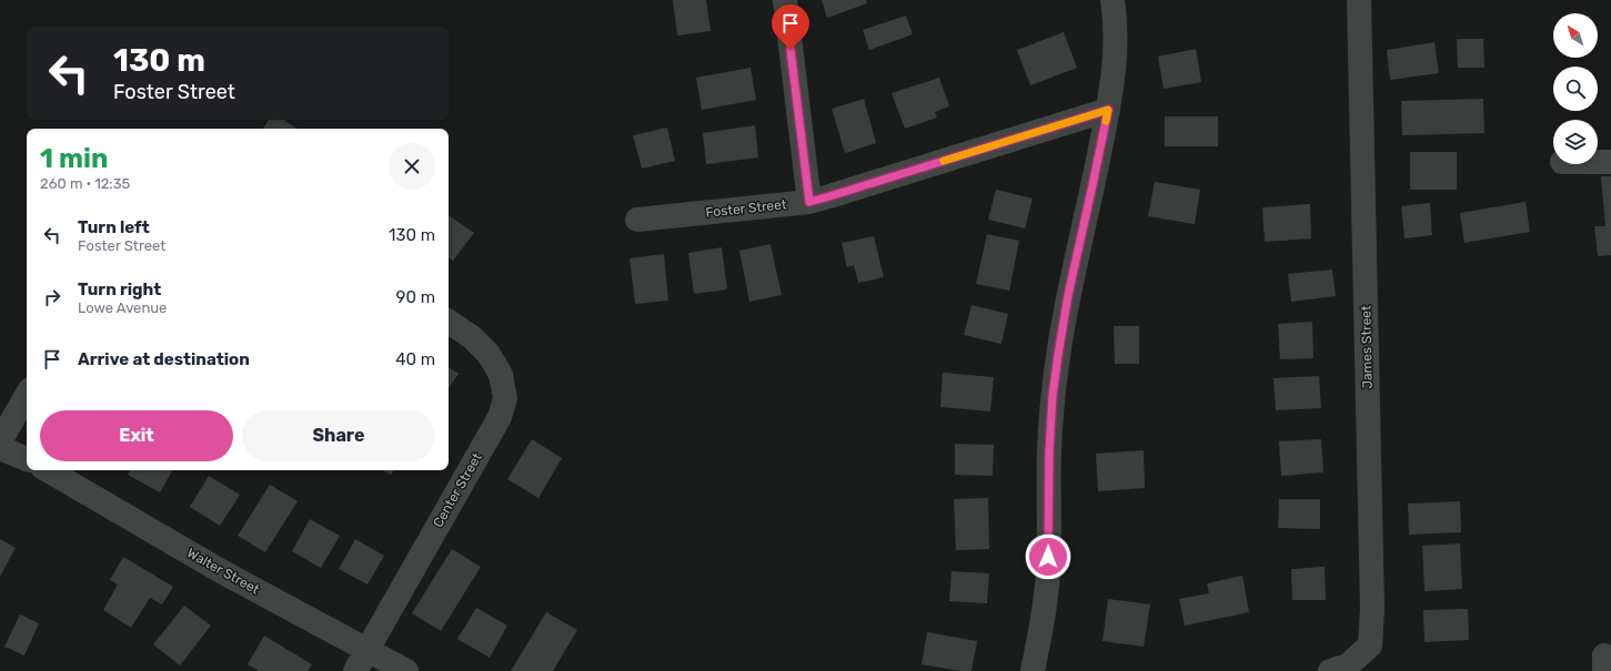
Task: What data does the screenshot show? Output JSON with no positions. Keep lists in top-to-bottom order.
{
  "streets": {
    "street": [
      "Foster Street",
      "James Street",
      "Center Street",
      "Walter Street"
    ]
  },
  "crossings": [
    ["Center Street", "Walter Street"]
  ],
  "north": "top left",
  "page": {
    "turn": ["130 m", "Foster Street"],
    "heading": ["1 min", "260 m · 12:35"],
    "list": [
      {
        "name": "Turn left",
        "note": "Foster Street",
        "value": "130 m"
      },
      {
        "name": "Turn right",
        "note": "Lowe Avenue",
        "value": "90 m"
      },
      {
        "name": "Arrive at destination",
        "value": "40 m"
      }
    ],
    "buttons": ["Exit", "Share"]
  }
}
